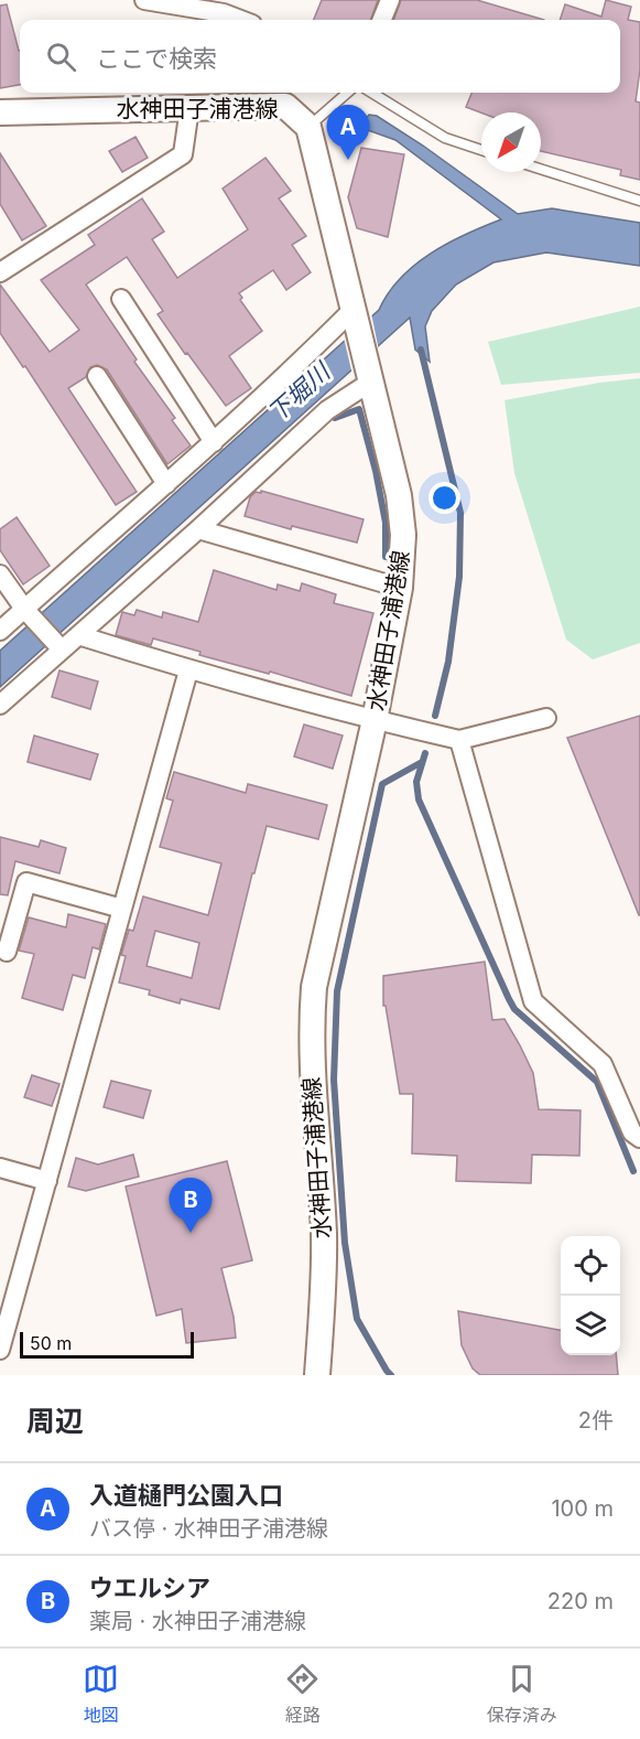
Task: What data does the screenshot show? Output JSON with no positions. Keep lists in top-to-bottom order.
{
  "streets": {
    "main road": ["水神田子浦港線"]
  },
  "water": ["下堀川"],
  "scale_bar": "50 m",
  "north": "bottom left",
  "page": {
    "search": "ここで検索",
    "pins": ["A", "B"],
    "scale": "50 m",
    "heading": ["周辺", "2件"],
    "list": [
      {
        "mark": "A",
        "name": "入道樋門公園入口",
        "note": "バス停 · 水神田子浦港線",
        "value": "100 m"
      },
      {
        "mark": "B",
        "name": "ウエルシア",
        "note": "薬局 · 水神田子浦港線",
        "value": "220 m"
      }
    ],
    "nav": ["地図", "経路", "保存済み"]
  }
}
